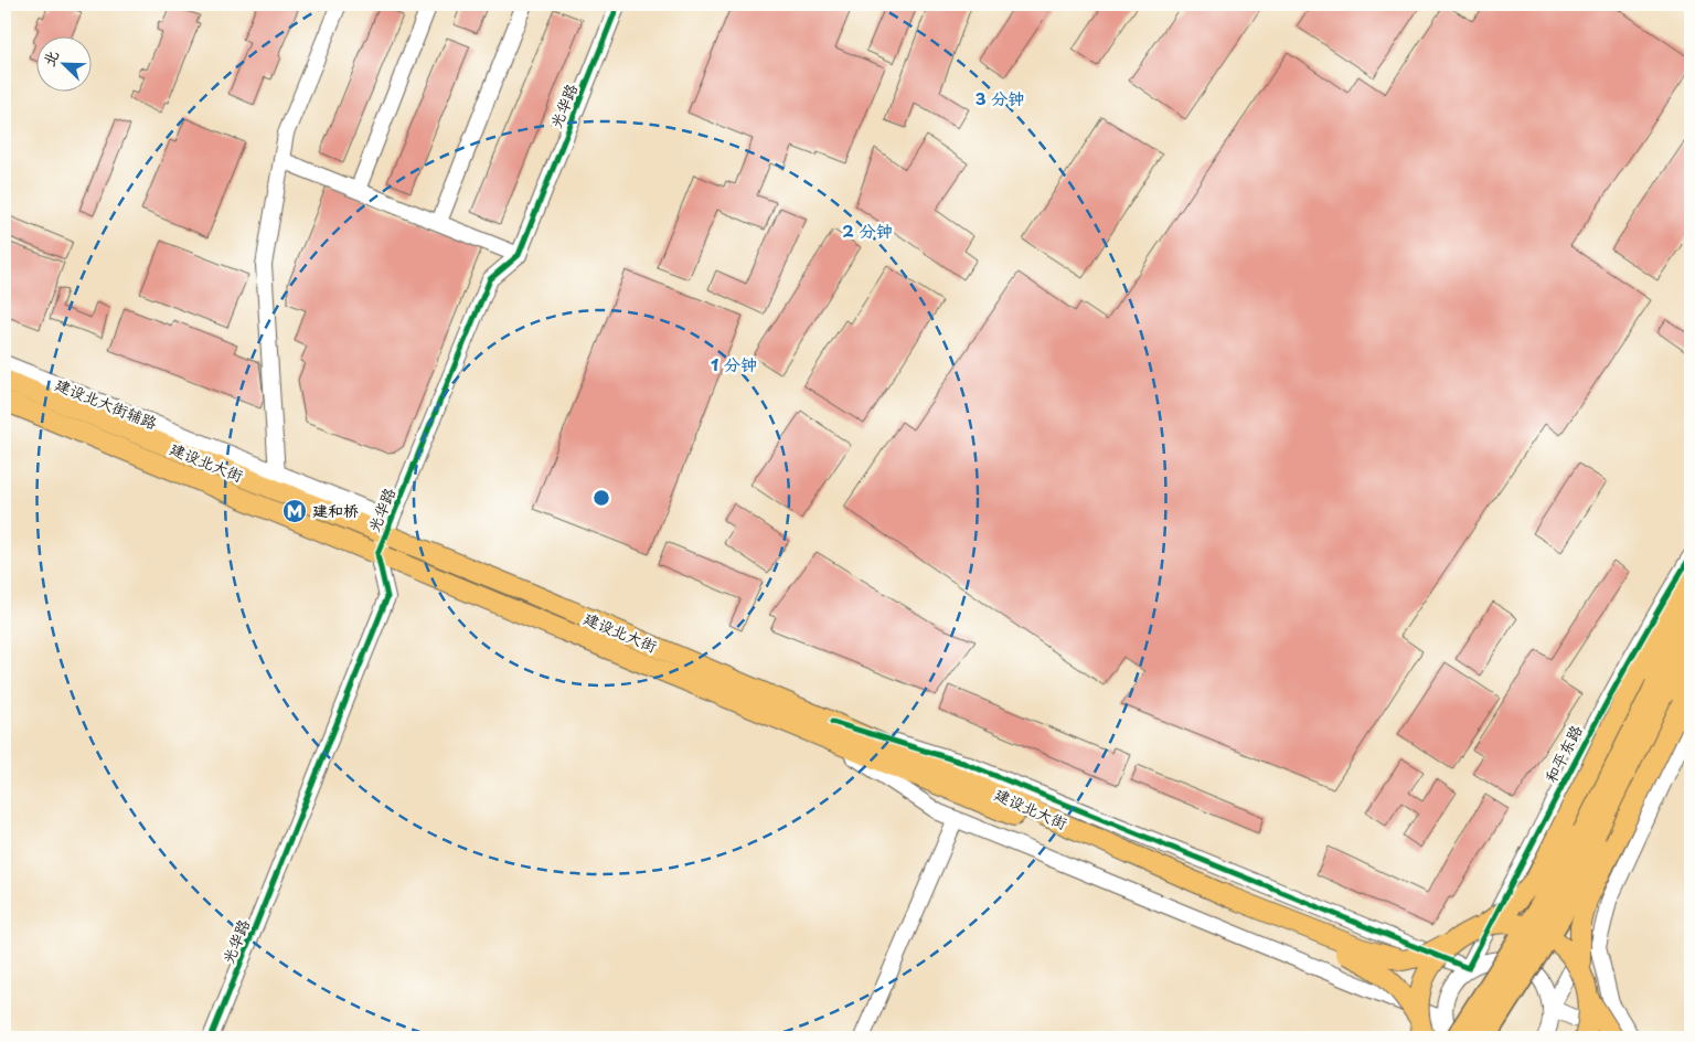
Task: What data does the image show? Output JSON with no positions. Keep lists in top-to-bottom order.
{
  "streets": {
    "main road": ["建设北大街"],
    "street": ["光华路", "建设北大街辅路", "和平东路"]
  },
  "crossings": [
    ["光华路", "建设北大街"],
    ["建设北大街辅路", "建设北大街"]
  ],
  "places": {
    "metro station": ["建和桥"]
  },
  "north": "top left",
  "rings": ["3 分钟", "2 分钟", "1 分钟"]
}
